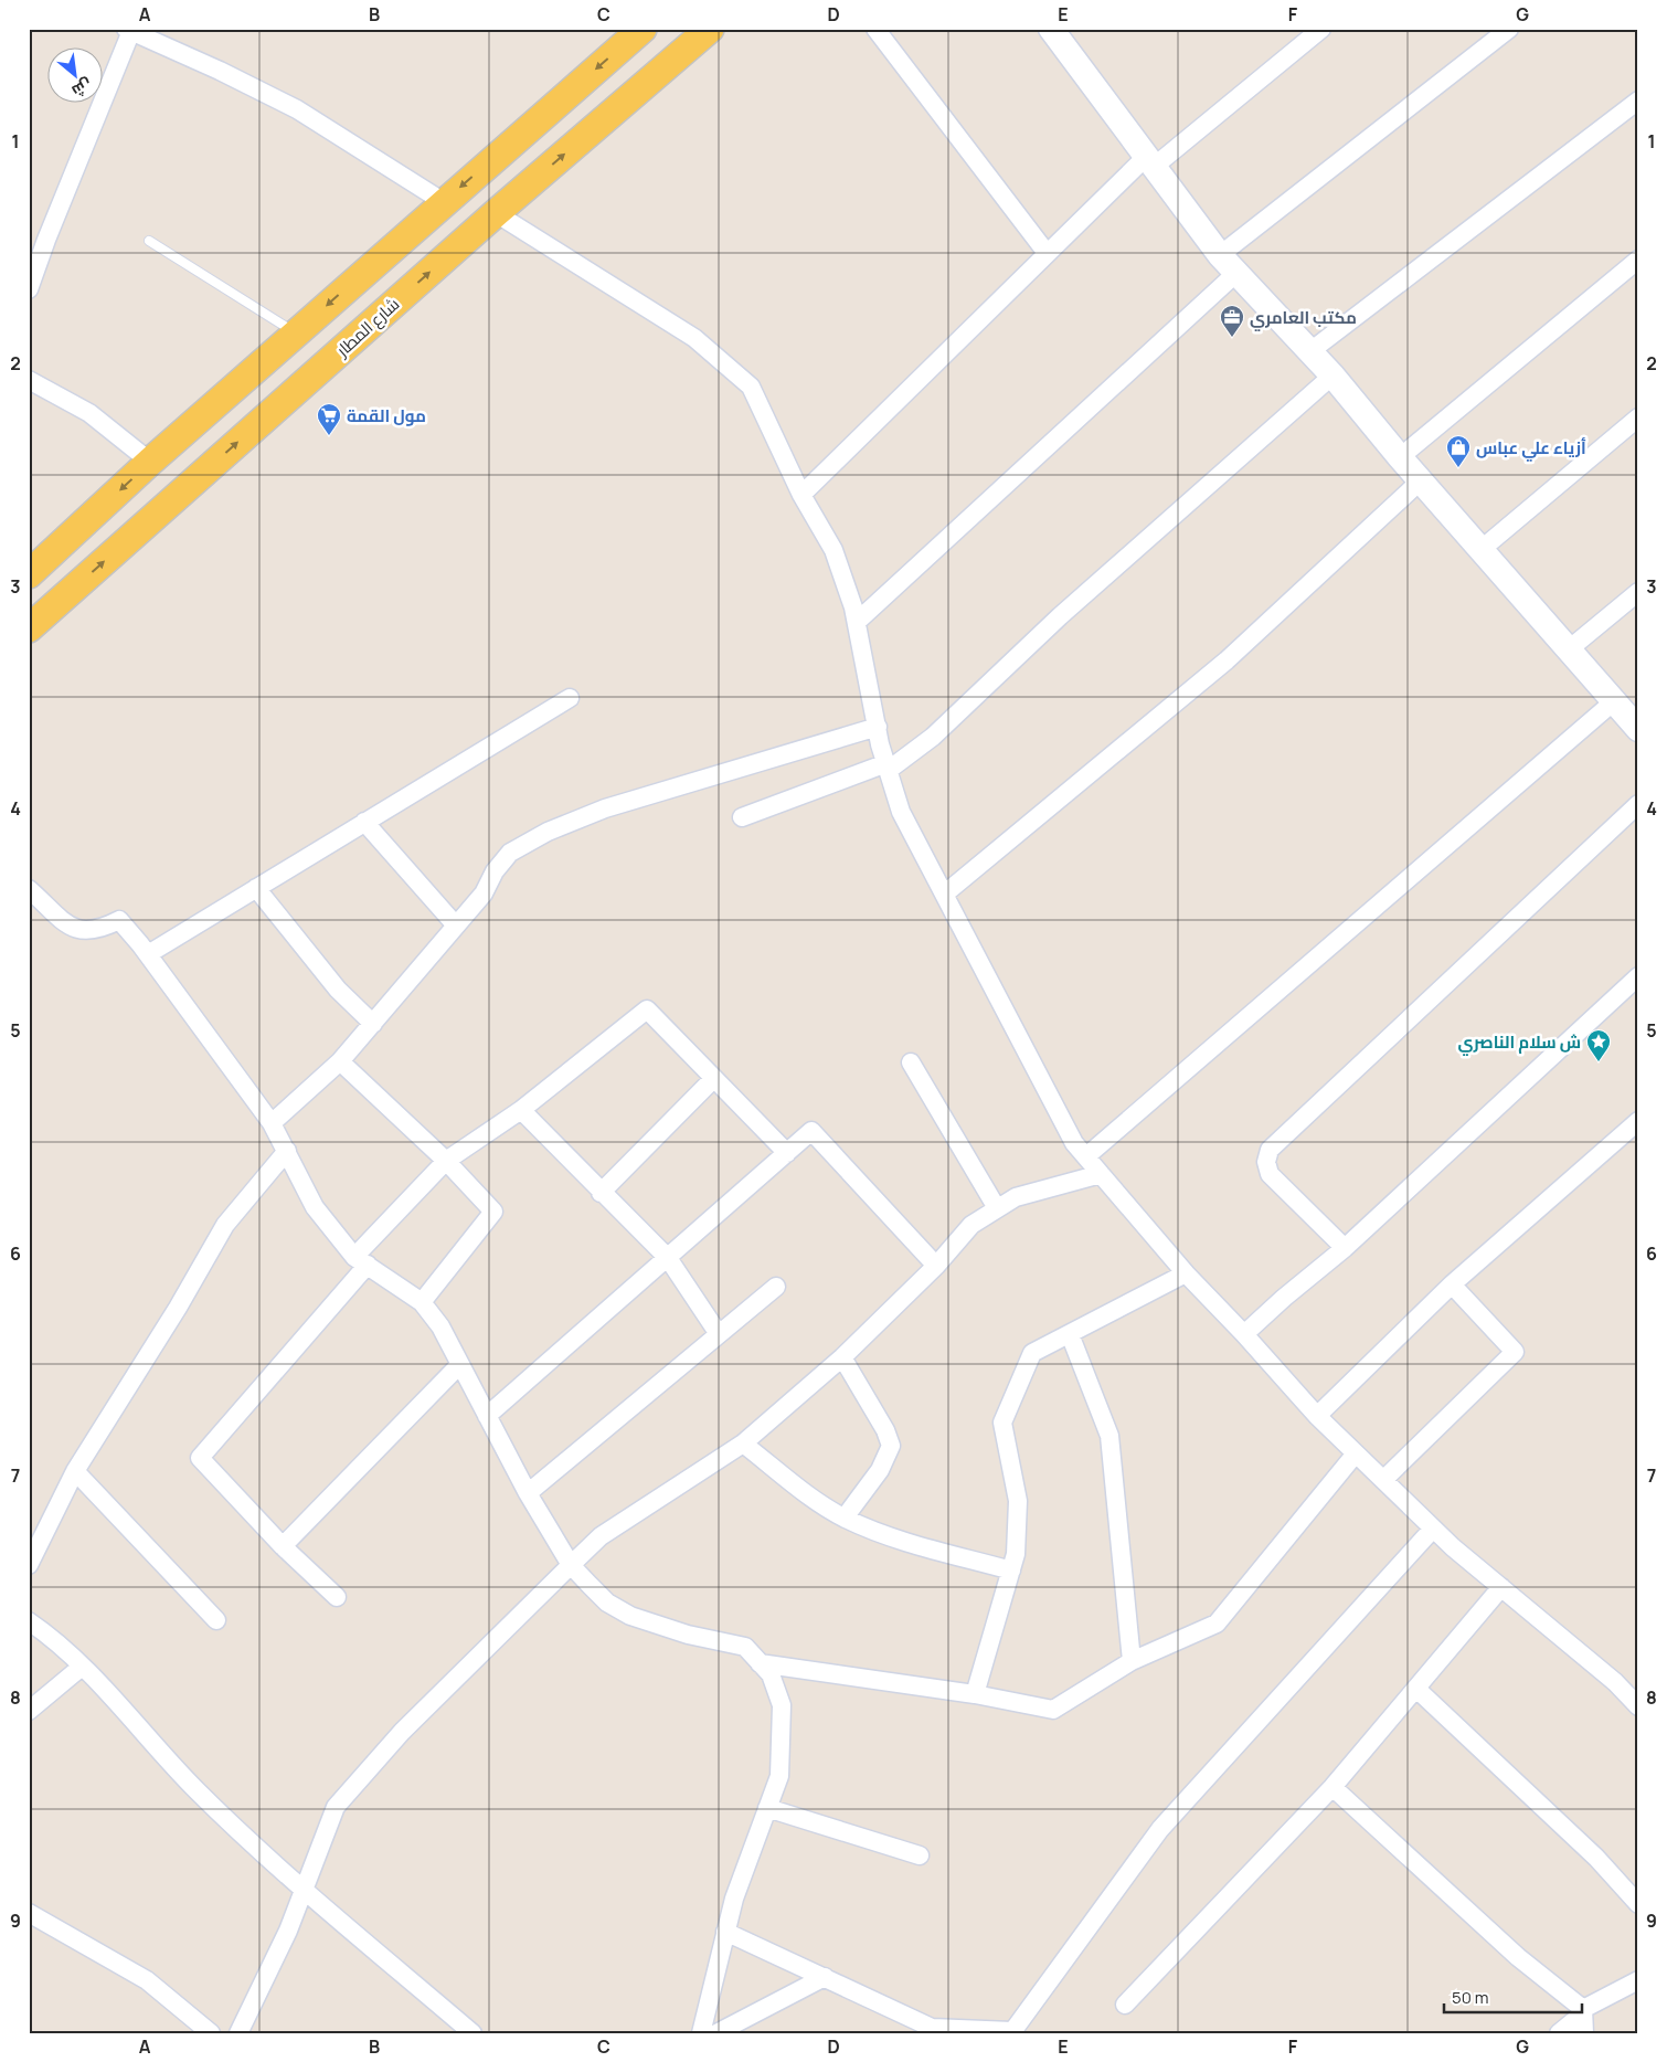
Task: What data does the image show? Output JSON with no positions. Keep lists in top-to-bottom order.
{
  "streets": {
    "main road": ["شارع المطار"]
  },
  "places": {
    "office": ["مكتب العامري"],
    "supermarket": ["مول القمة"],
    "shop": ["أزياء علي عباس"],
    "place": ["ش سلام الناصري"]
  },
  "scale_bar": "50 m",
  "north": "bottom right",
  "grid": {
    "columns": [
      "A",
      "B",
      "C",
      "D",
      "E",
      "F",
      "G"
    ],
    "rows": [
      "1",
      "2",
      "3",
      "4",
      "5",
      "6",
      "7",
      "8",
      "9"
    ]
  }
}
